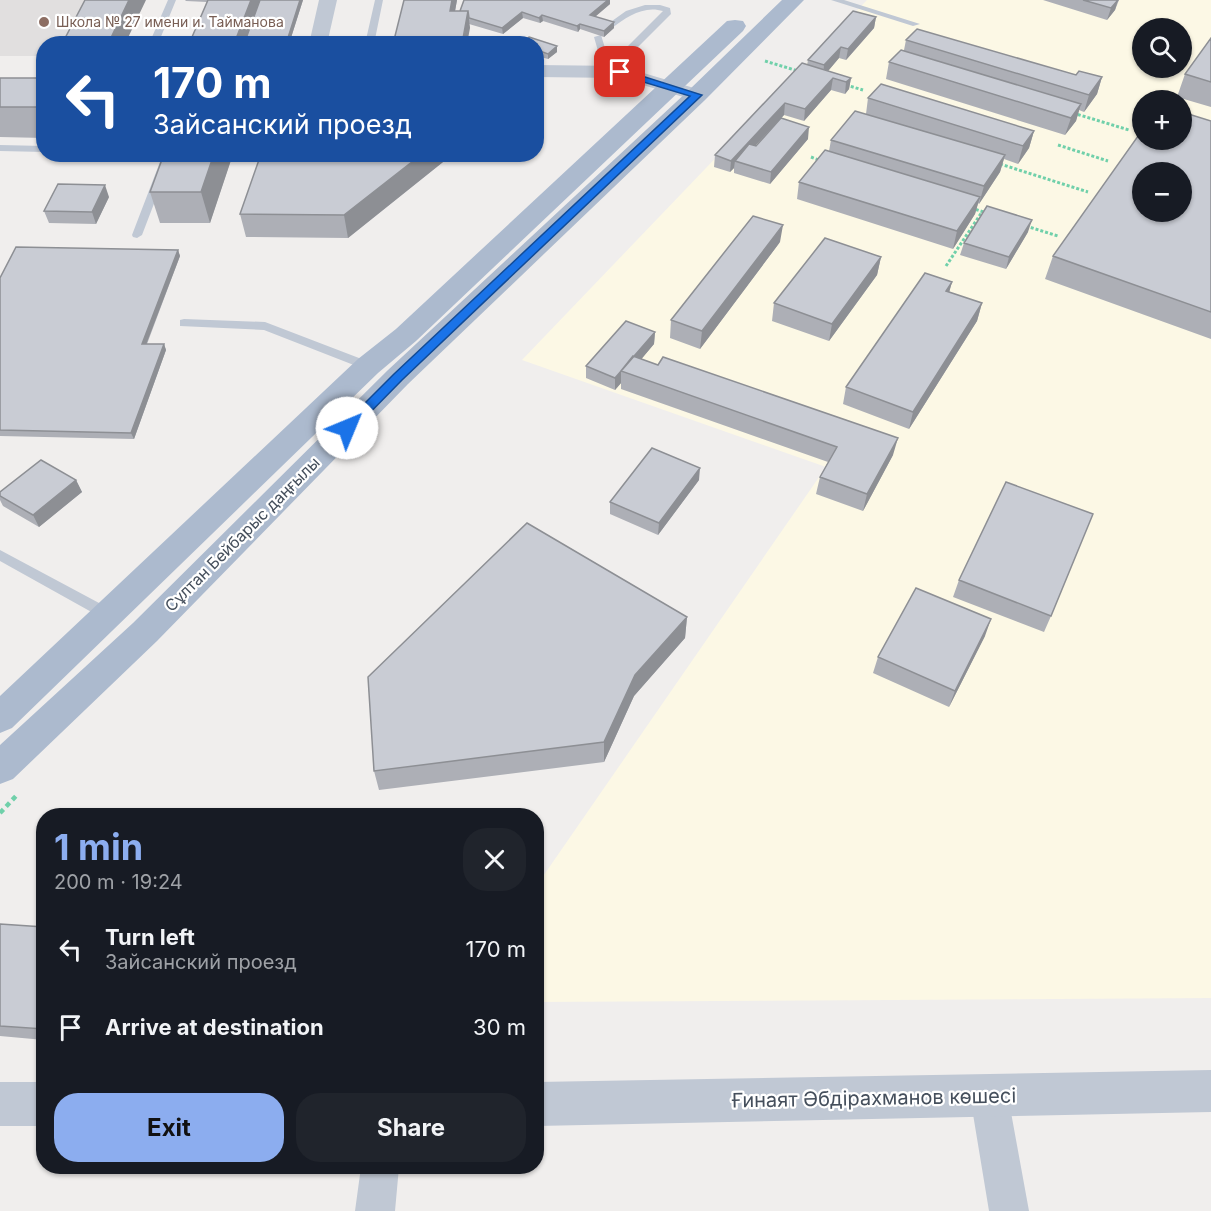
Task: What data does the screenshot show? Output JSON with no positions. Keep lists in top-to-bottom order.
{
  "streets": {
    "main road": ["Сұлтан Бейбарыс даңғылы"],
    "street": ["Ғинаят Әбдірахманов көшесі"]
  },
  "places": ["Школа № 27 имени и. Тайманова"],
  "page": {
    "map_buttons": ["+", "−"],
    "turn": ["170 m", "Зайсанский проезд"],
    "heading": ["1 min", "200 m · 19:24"],
    "list": [
      {
        "name": "Turn left",
        "note": "Зайсанский проезд",
        "value": "170 m"
      },
      {
        "name": "Arrive at destination",
        "value": "30 m"
      }
    ],
    "buttons": ["Exit", "Share"]
  }
}
